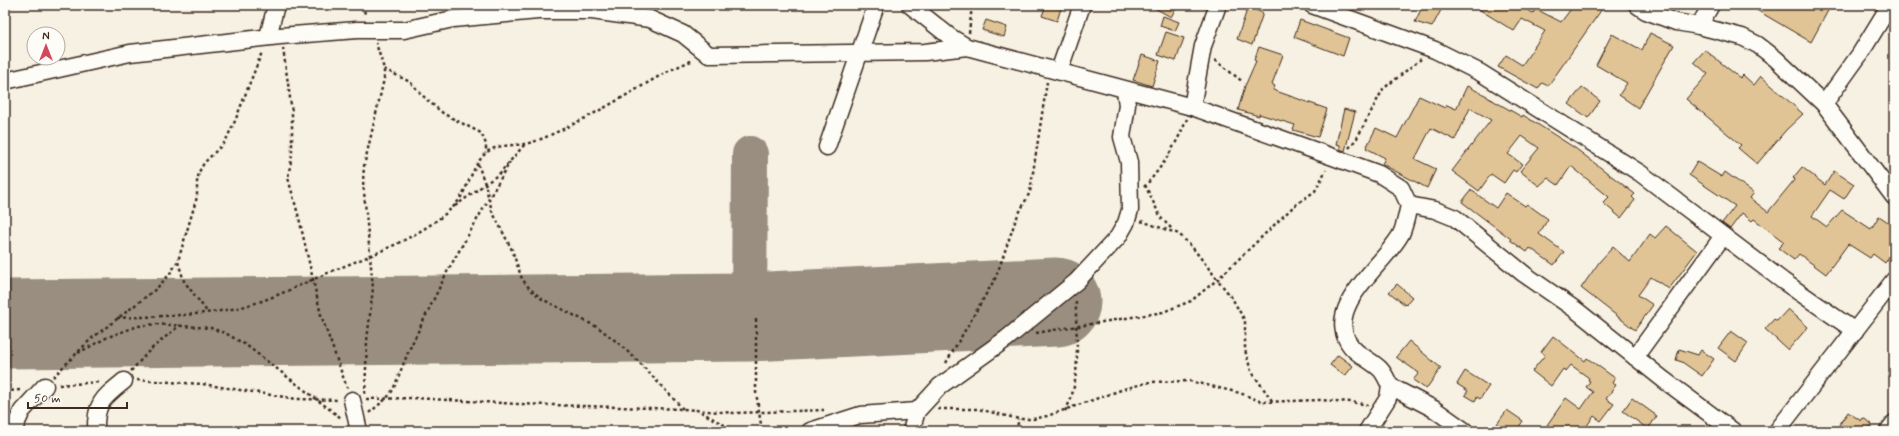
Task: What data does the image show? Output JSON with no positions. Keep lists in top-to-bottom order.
{
  "scale_bar": "50 m",
  "north": "top"
}
